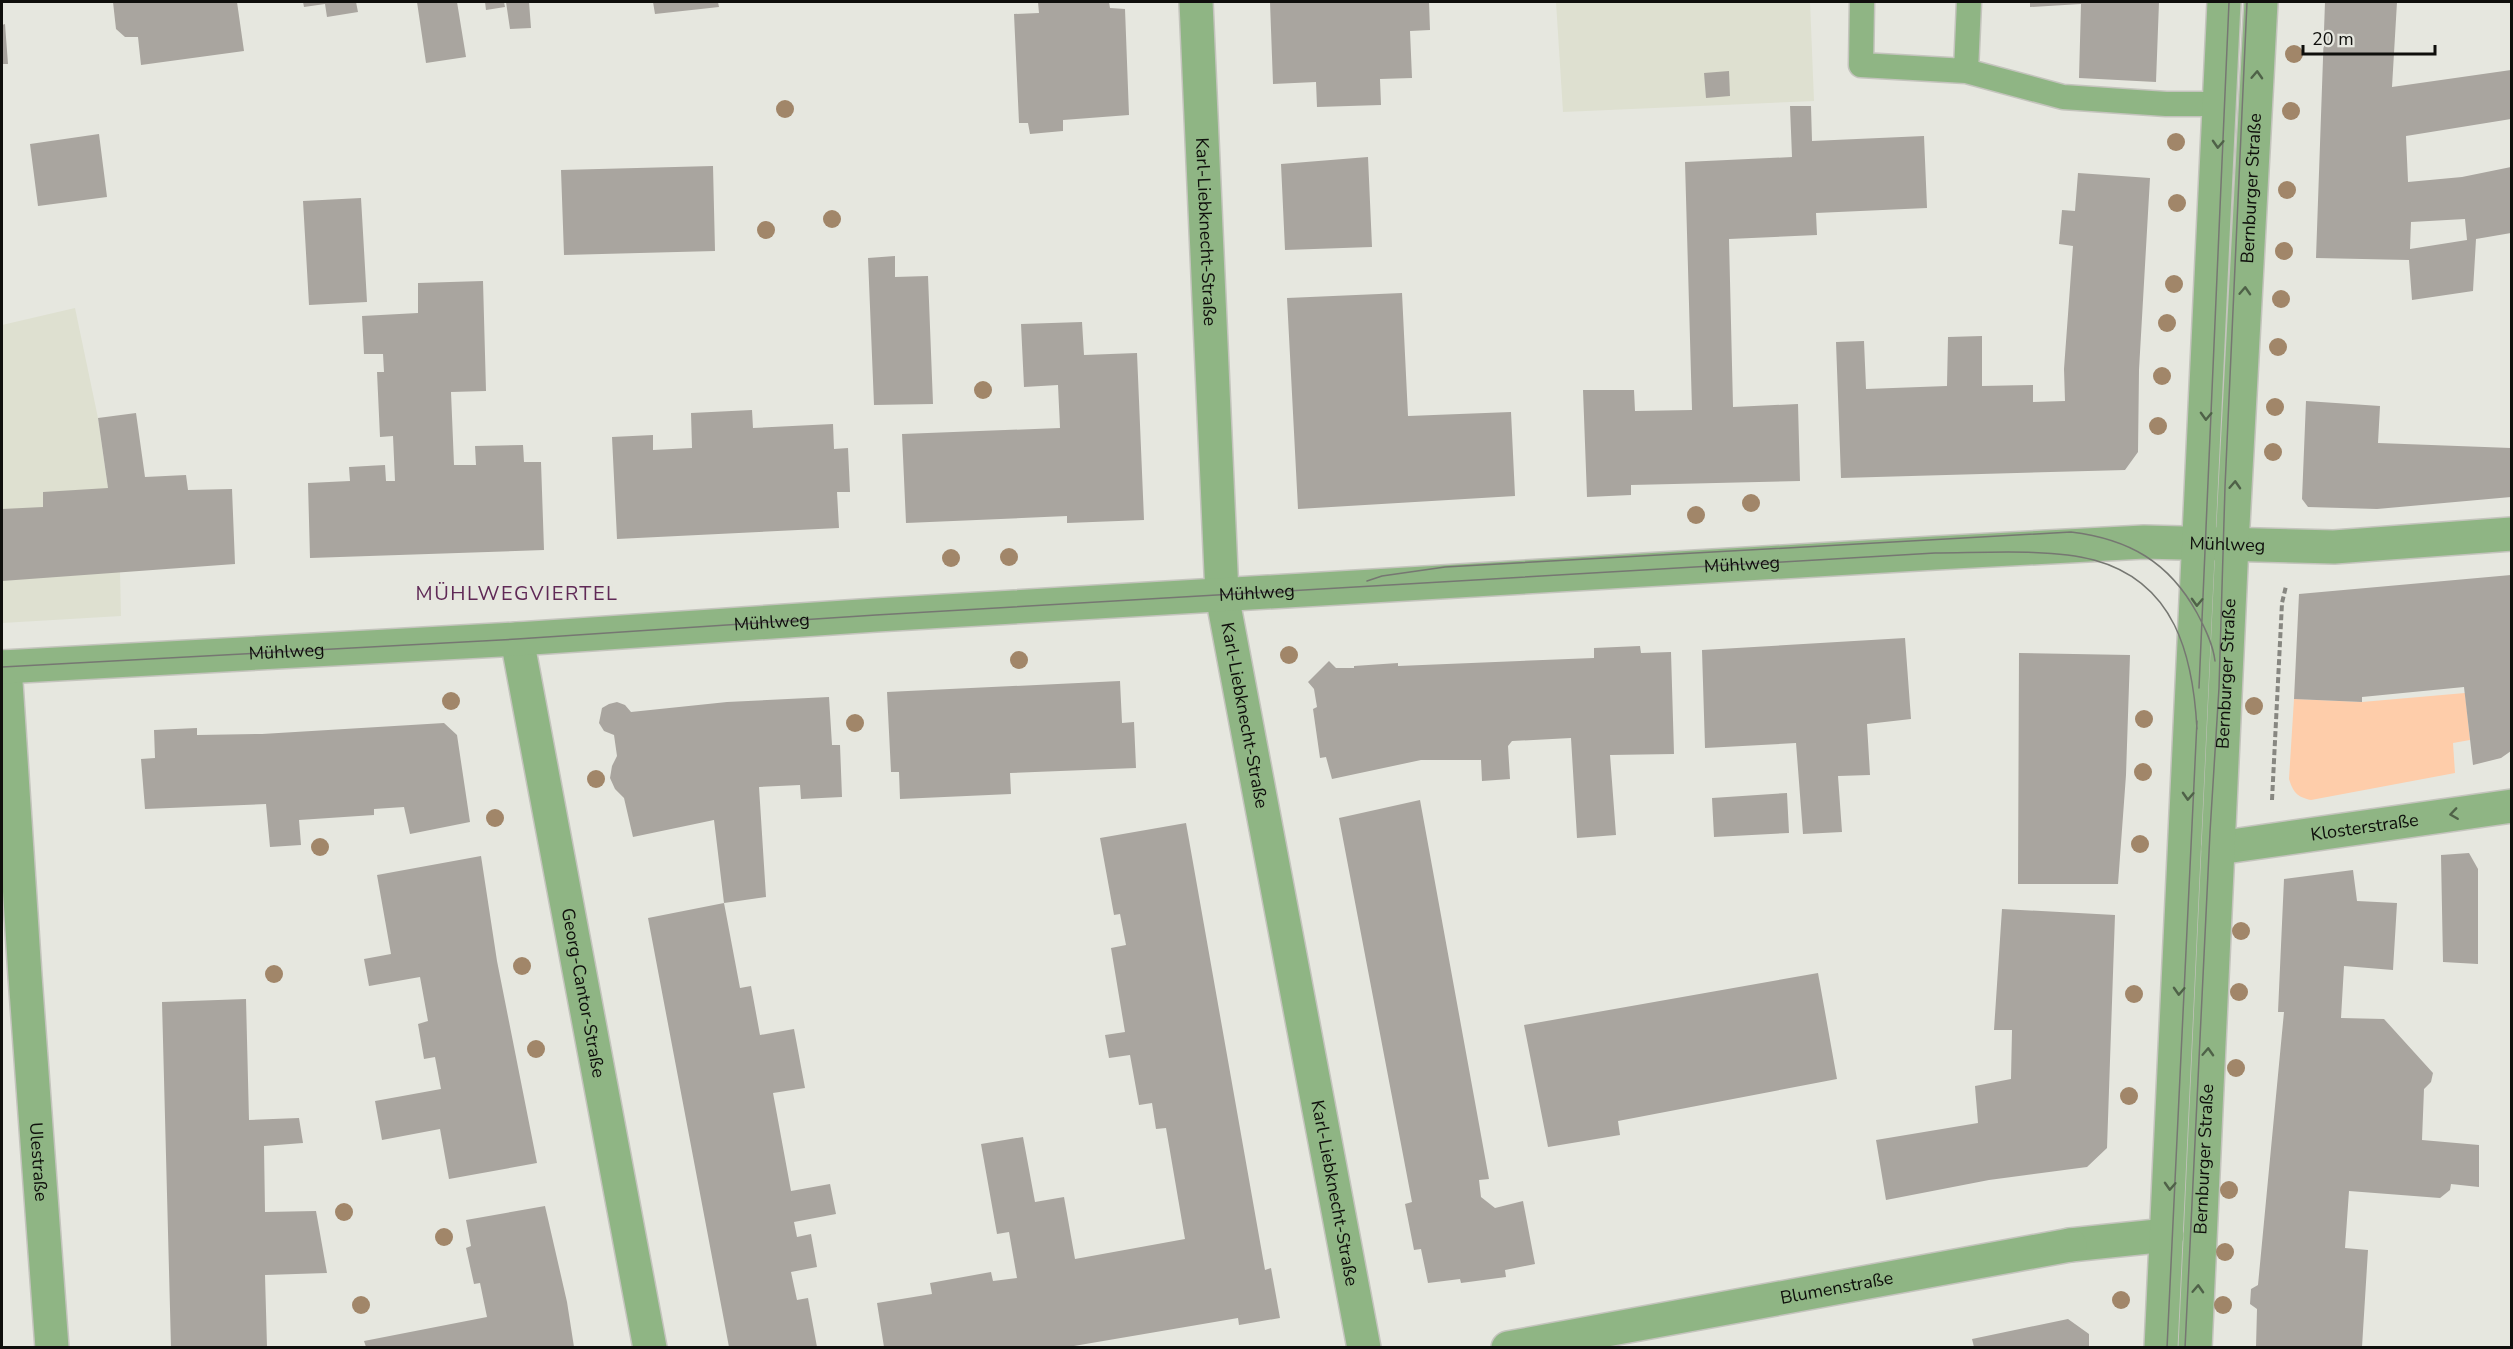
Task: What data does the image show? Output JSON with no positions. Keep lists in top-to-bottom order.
{
  "streets": {
    "street": [
      "Bernburger Straße",
      "Karl-Liebknecht-Straße",
      "Mühlweg",
      "Klosterstraße",
      "Georg-Cantor-Straße",
      "Ulestraße",
      "Blumenstraße"
    ]
  },
  "crossings": [
    ["Bernburger Straße", "Mühlweg"],
    ["Bernburger Straße", "Klosterstraße"],
    ["Bernburger Straße", "Blumenstraße"],
    ["Karl-Liebknecht-Straße", "Mühlweg"],
    ["Mühlweg", "Georg-Cantor-Straße"],
    ["Mühlweg", "Ulestraße"]
  ],
  "one_way": ["Klosterstraße"],
  "districts": ["MÜHLWEGVIERTEL"],
  "scale_bar": "20 m"
}
